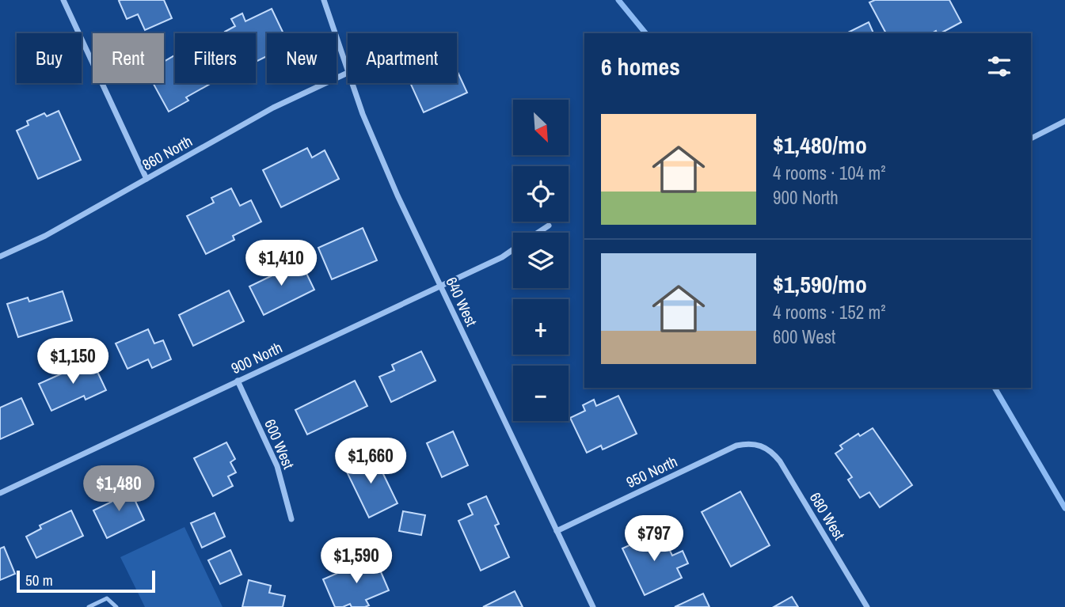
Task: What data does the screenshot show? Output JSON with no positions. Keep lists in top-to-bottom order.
{
  "streets": {
    "street": [
      "860 North",
      "640 West",
      "900 North",
      "600 West",
      "950 North",
      "680 West"
    ]
  },
  "crossings": [
    ["860 North", "640 West"],
    ["640 West", "900 North"],
    ["640 West", "950 North"],
    ["900 North", "600 West"],
    ["950 North", "680 West"]
  ],
  "scale_bar": "50 m",
  "north": "bottom right",
  "page": {
    "chip": [
      "Buy",
      "Rent",
      "Filters",
      "New",
      "Apartment"
    ],
    "heading": "6 homes",
    "map_buttons": ["+", "−"],
    "list": [
      {
        "name": "$1,480/mo",
        "note": "4 rooms · 104 m² · 900 North"
      },
      {
        "name": "$1,590/mo",
        "note": "4 rooms · 152 m² · 600 West"
      }
    ],
    "price": [
      "$1,410",
      "$1,150",
      "$1,660",
      "$1,480",
      "$797",
      "$1,590"
    ],
    "scale": "50 m"
  }
}
